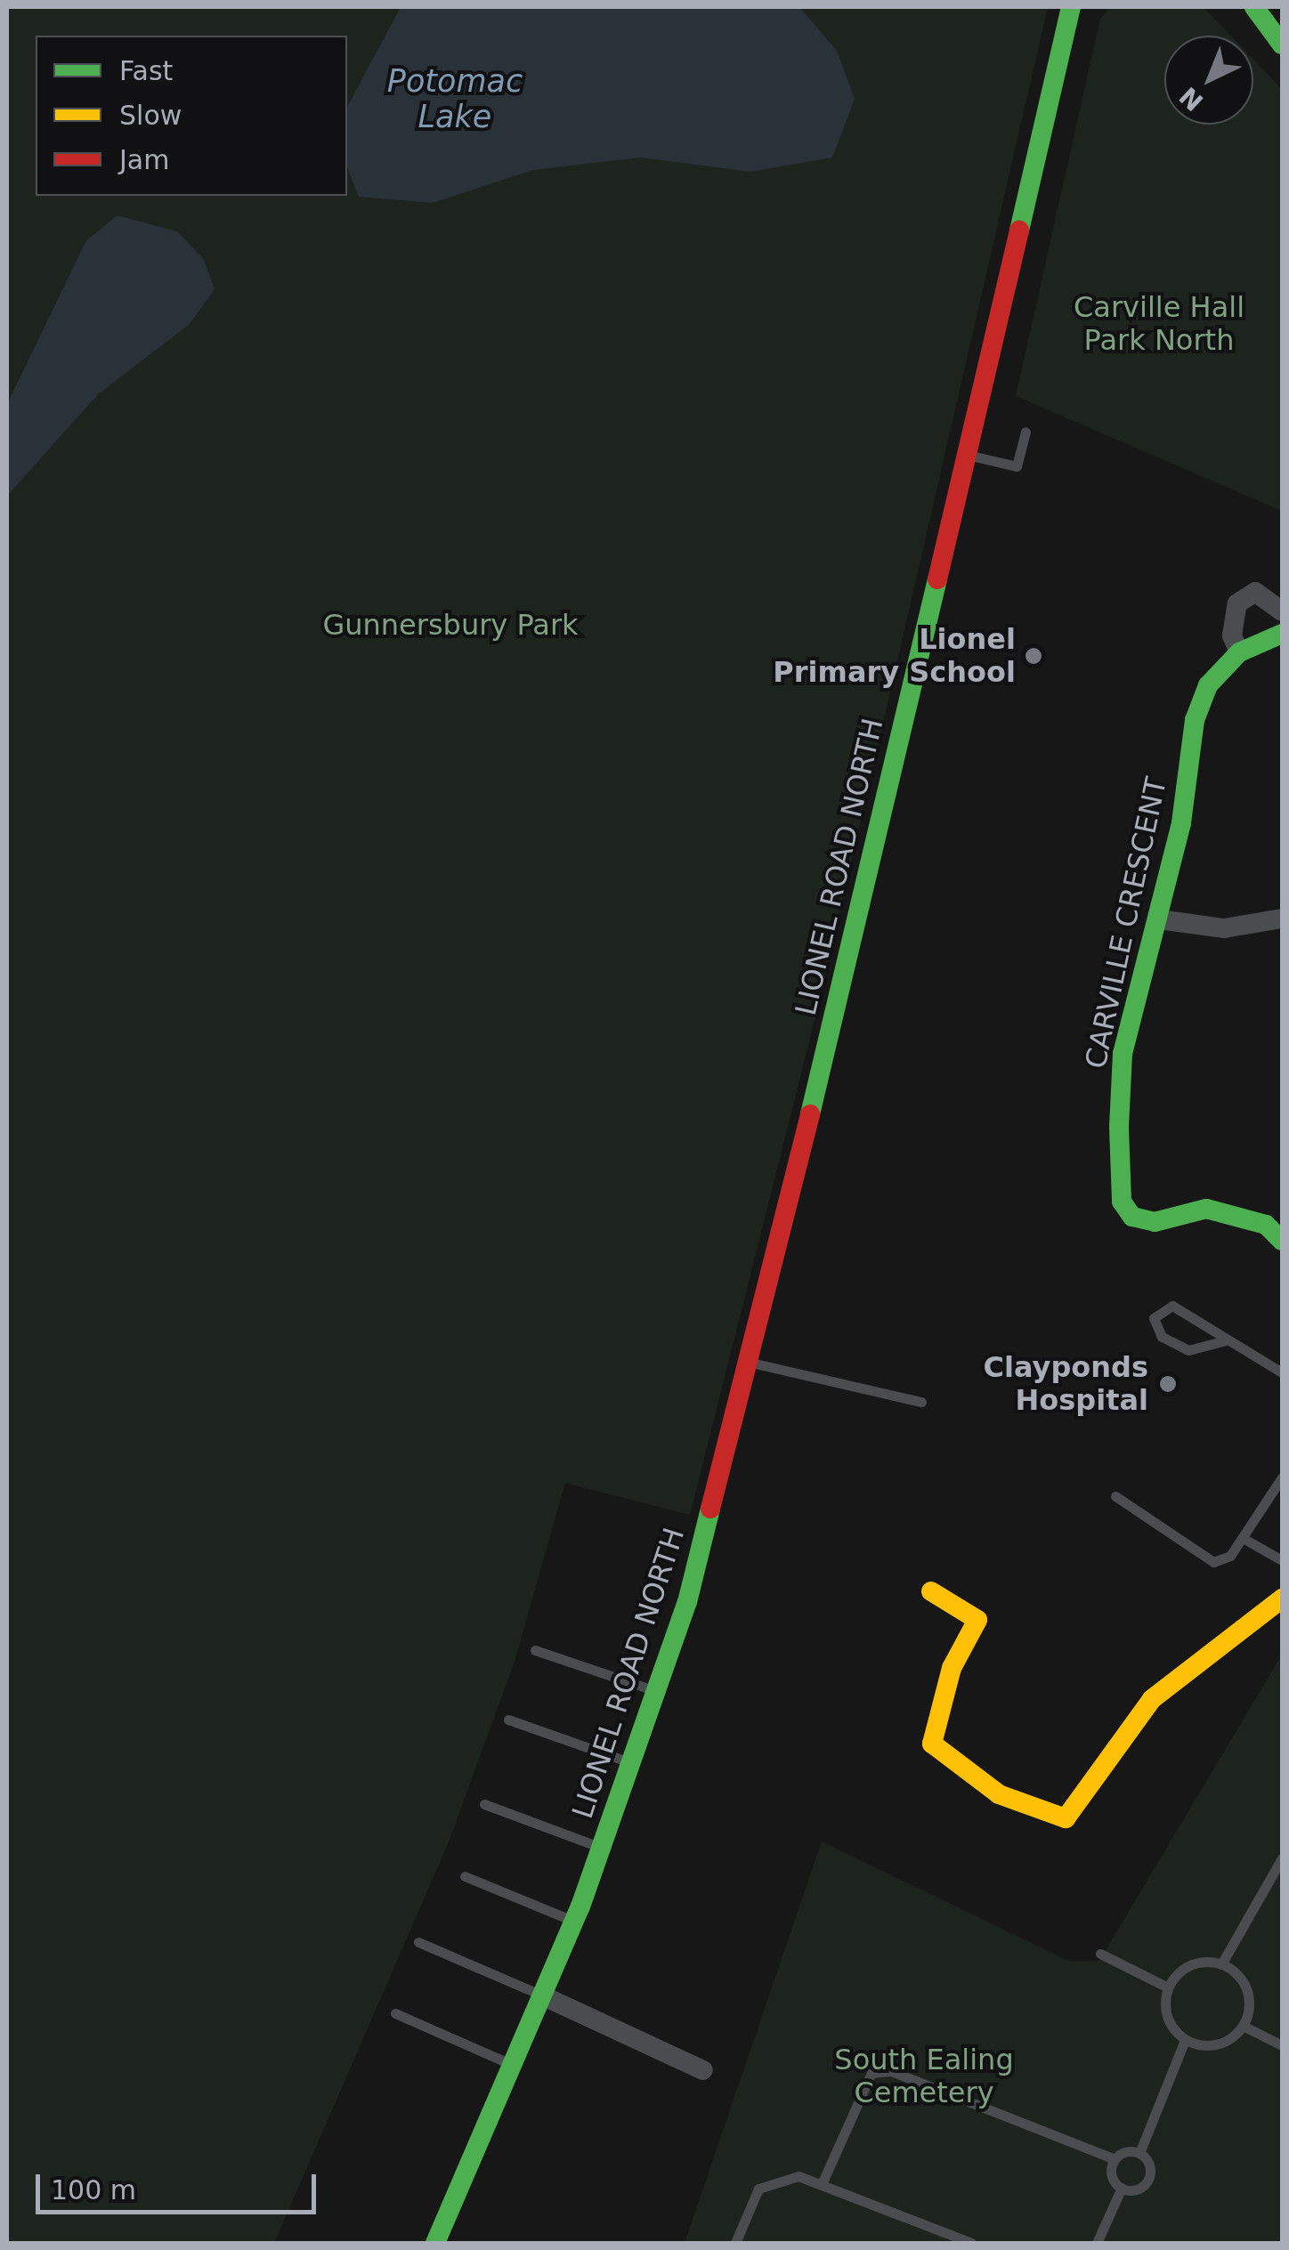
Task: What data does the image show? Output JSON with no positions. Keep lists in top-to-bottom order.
{
  "streets": {
    "main road": ["LIONEL ROAD NORTH", "CARVILLE CRESCENT"]
  },
  "water": ["Potomac Lake"],
  "parks": ["Carville Hall Park North", "Gunnersbury Park", "South Ealing Cemetery"],
  "places": ["Lionel Primary School", "Clayponds Hospital"],
  "legend": ["Fast", "Slow", "Jam"],
  "scale_bar": "100 m",
  "north": "bottom left"
}
